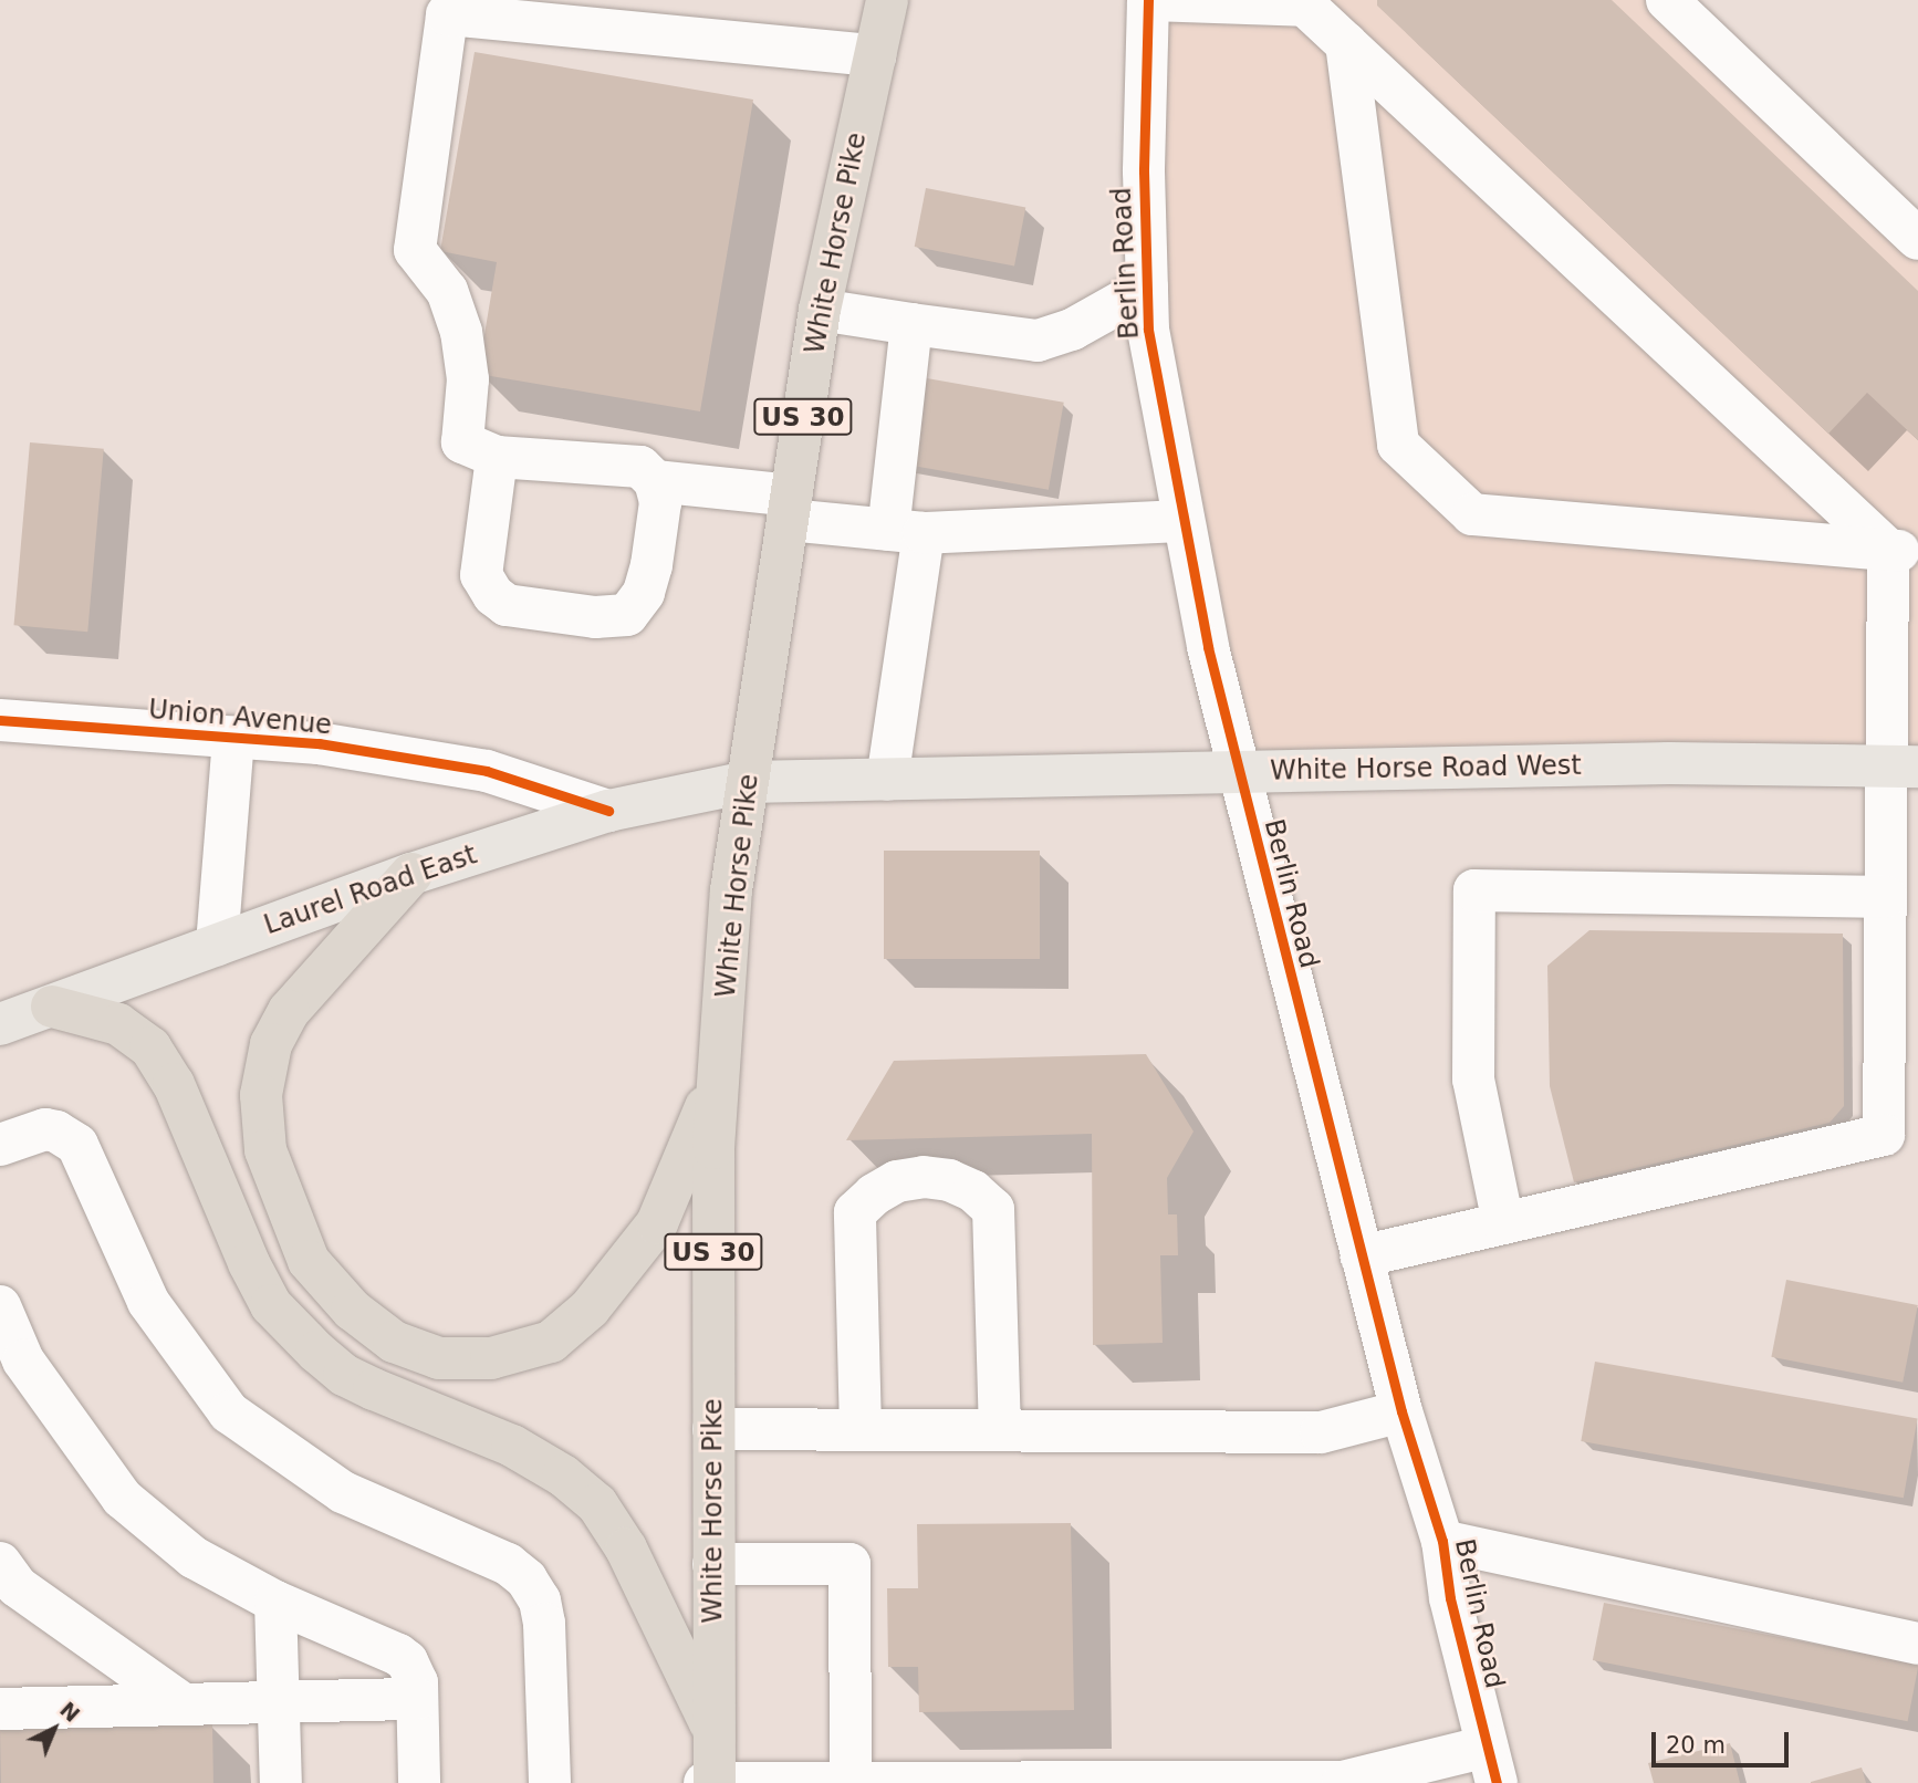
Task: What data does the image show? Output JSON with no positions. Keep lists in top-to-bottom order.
{
  "streets": {
    "highway": ["White Horse Pike", "US 30"],
    "main road": ["White Horse Road West", "Laurel Road East"],
    "street": ["Berlin Road", "Union Avenue"]
  },
  "crossings": [
    ["White Horse Pike", "White Horse Road West"],
    ["White Horse Pike", "Laurel Road East"],
    ["Berlin Road", "White Horse Road West"],
    ["Union Avenue", "Laurel Road East"],
    ["White Horse Road West", "Laurel Road East"]
  ],
  "scale_bar": "20 m",
  "north": "top right"
}
